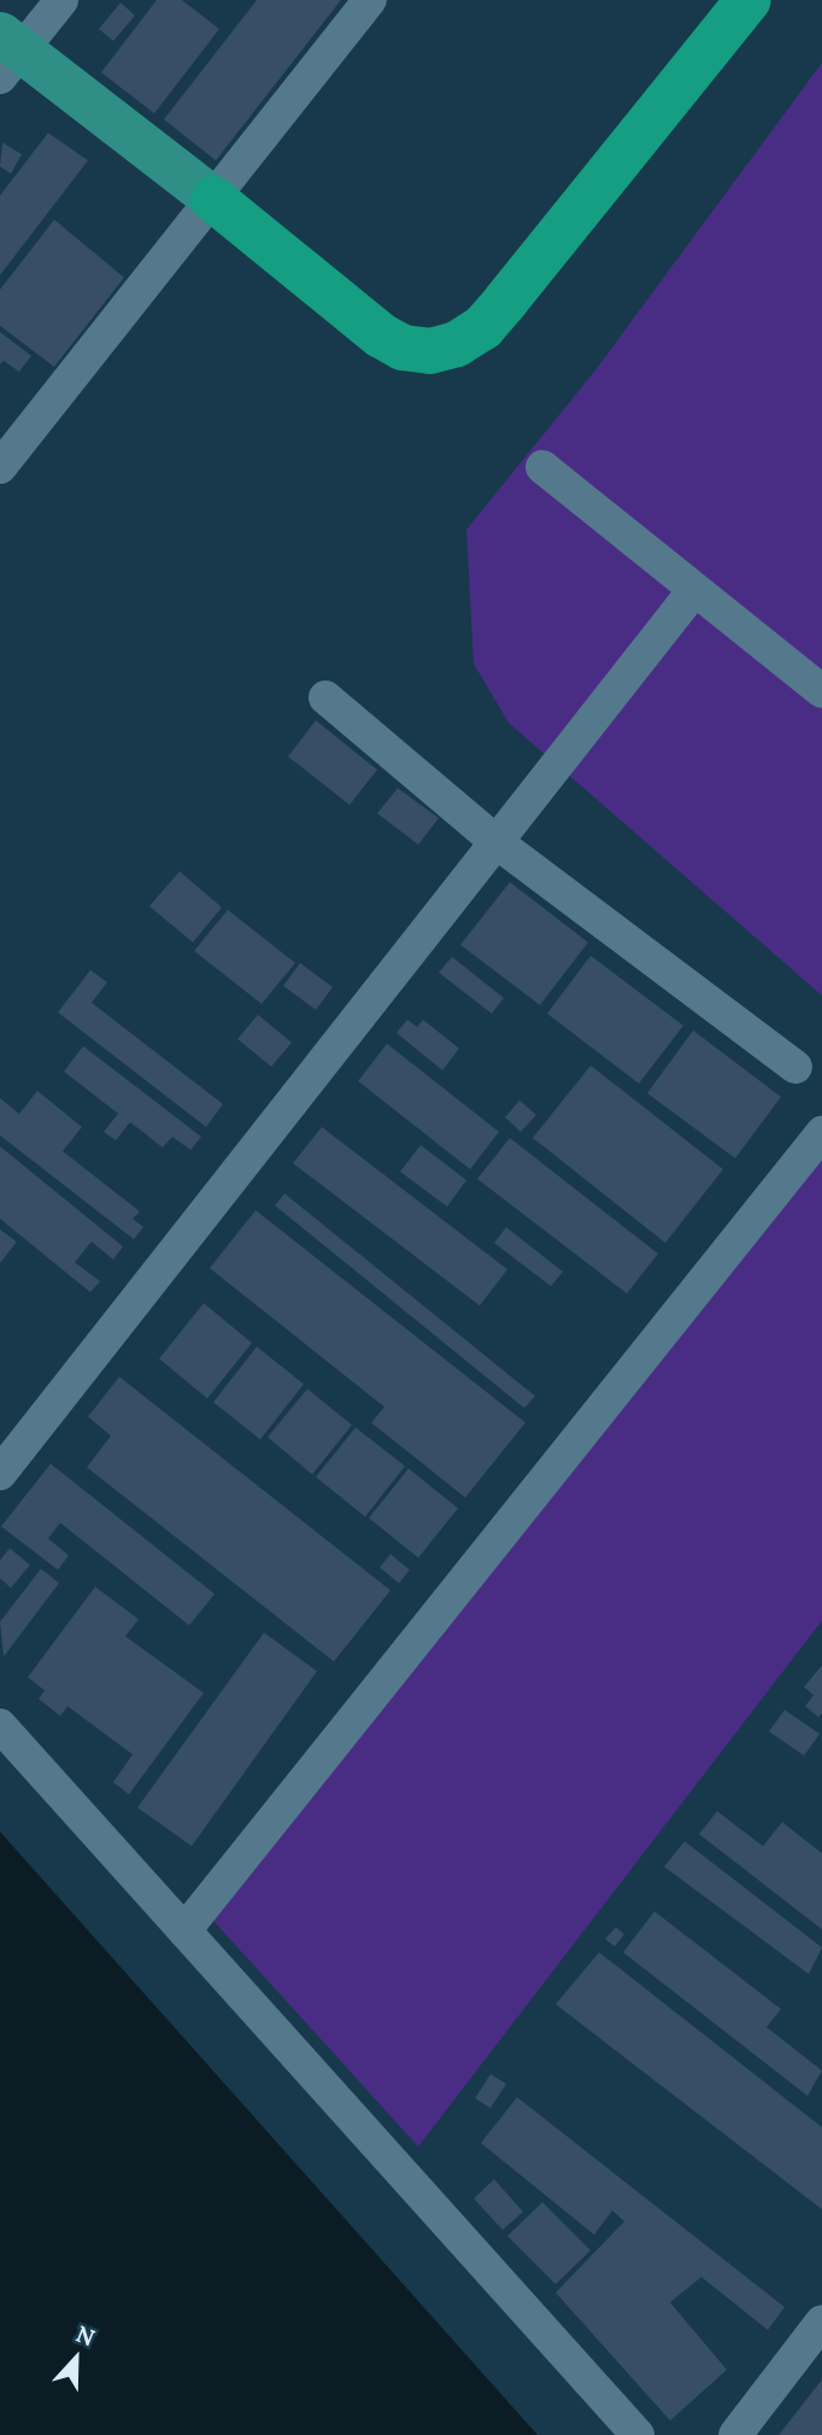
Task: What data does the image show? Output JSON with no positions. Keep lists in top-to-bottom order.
{
  "north": "top"
}
